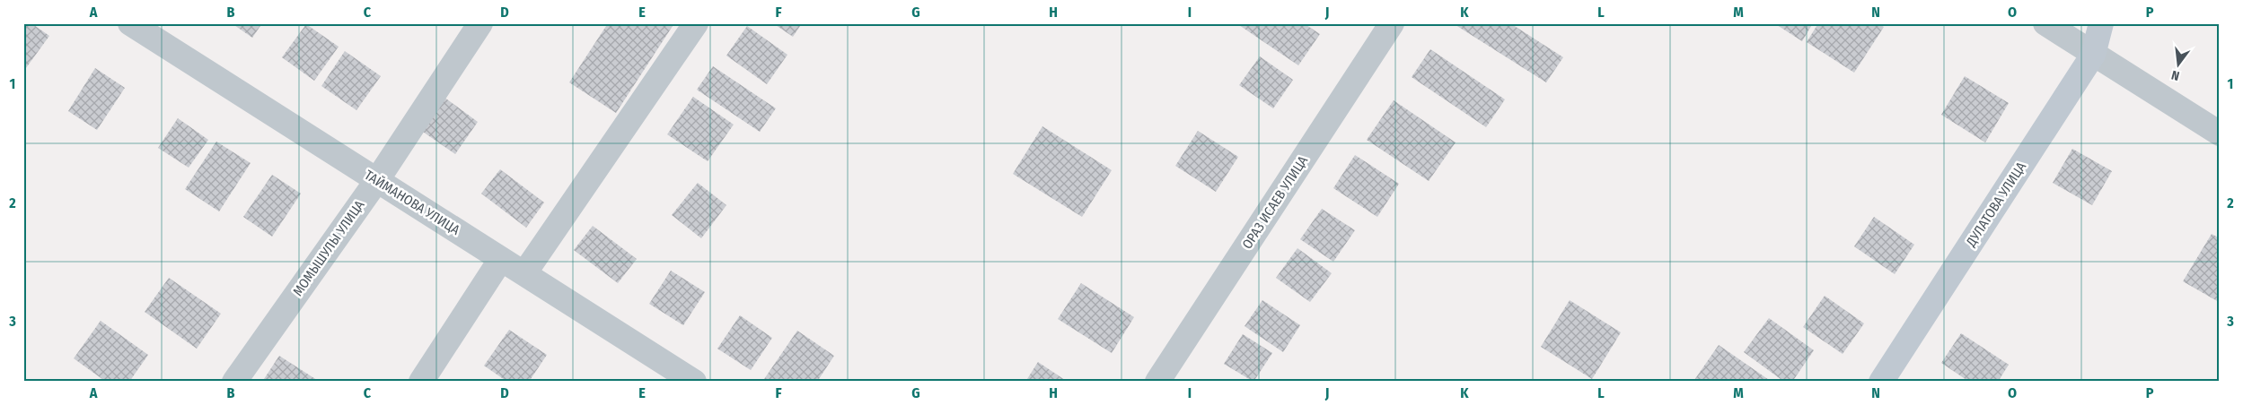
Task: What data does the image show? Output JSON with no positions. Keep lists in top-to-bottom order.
{
  "streets": {
    "street": [
      "ТАЙМАНОВА УЛИЦА",
      "ОРАЗ ИСАЕВ УЛИЦА",
      "ДУЛАТОВА УЛИЦА",
      "МОМЫШУЛЫ УЛИЦА"
    ]
  },
  "crossings": [
    ["ТАЙМАНОВА УЛИЦА", "МОМЫШУЛЫ УЛИЦА"]
  ],
  "north": "bottom",
  "grid": {
    "columns": [
      "A",
      "B",
      "C",
      "D",
      "E",
      "F",
      "G",
      "H",
      "I",
      "J",
      "K",
      "L",
      "M",
      "N",
      "O",
      "P"
    ],
    "rows": ["1", "2", "3"]
  }
}
